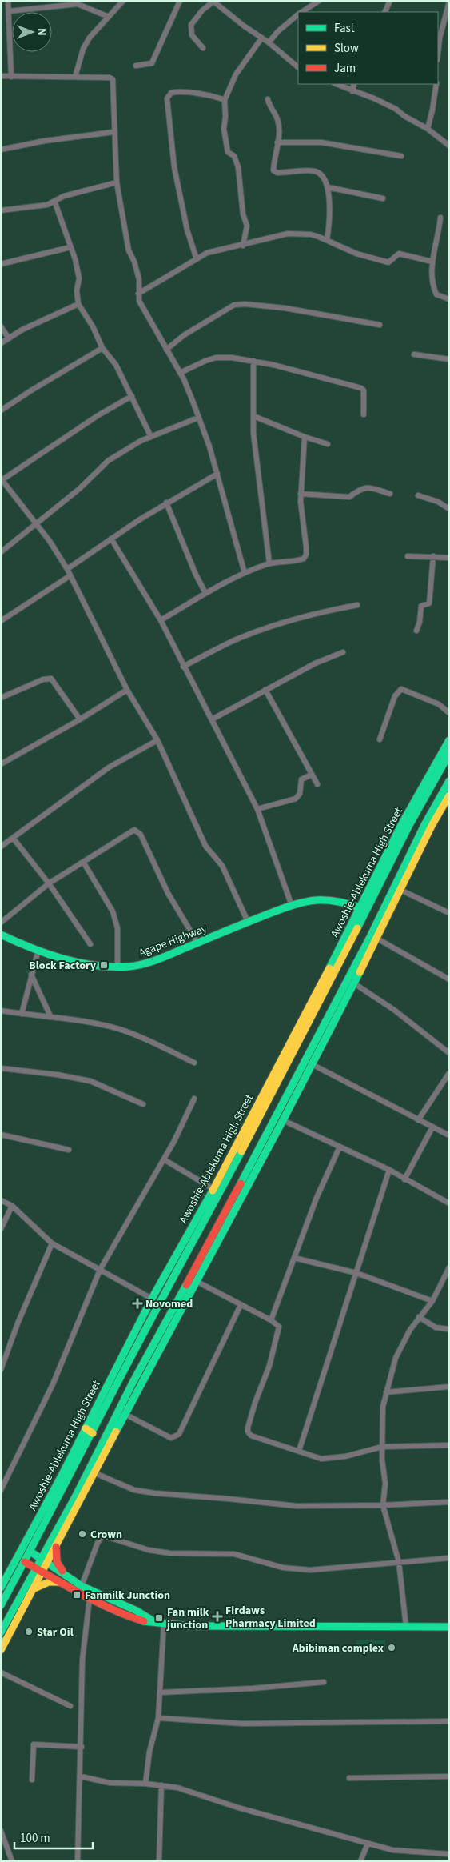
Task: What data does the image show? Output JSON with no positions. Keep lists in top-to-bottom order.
{
  "streets": {
    "street": ["Awoshie-Ablekuma High Street", "Agape Highway"]
  },
  "crossings": [
    ["Awoshie-Ablekuma High Street", "Agape Highway"]
  ],
  "places": {
    "transit": ["Block Factory", "Fanmilk Junction", "Fan milk junction"],
    "health": ["Novomed", "Firdaws Pharmacy Limited"],
    "other": ["Crown", "Star Oil", "Abibiman complex"]
  },
  "legend": ["Fast", "Slow", "Jam"],
  "scale_bar": "100 m",
  "north": "right"
}
